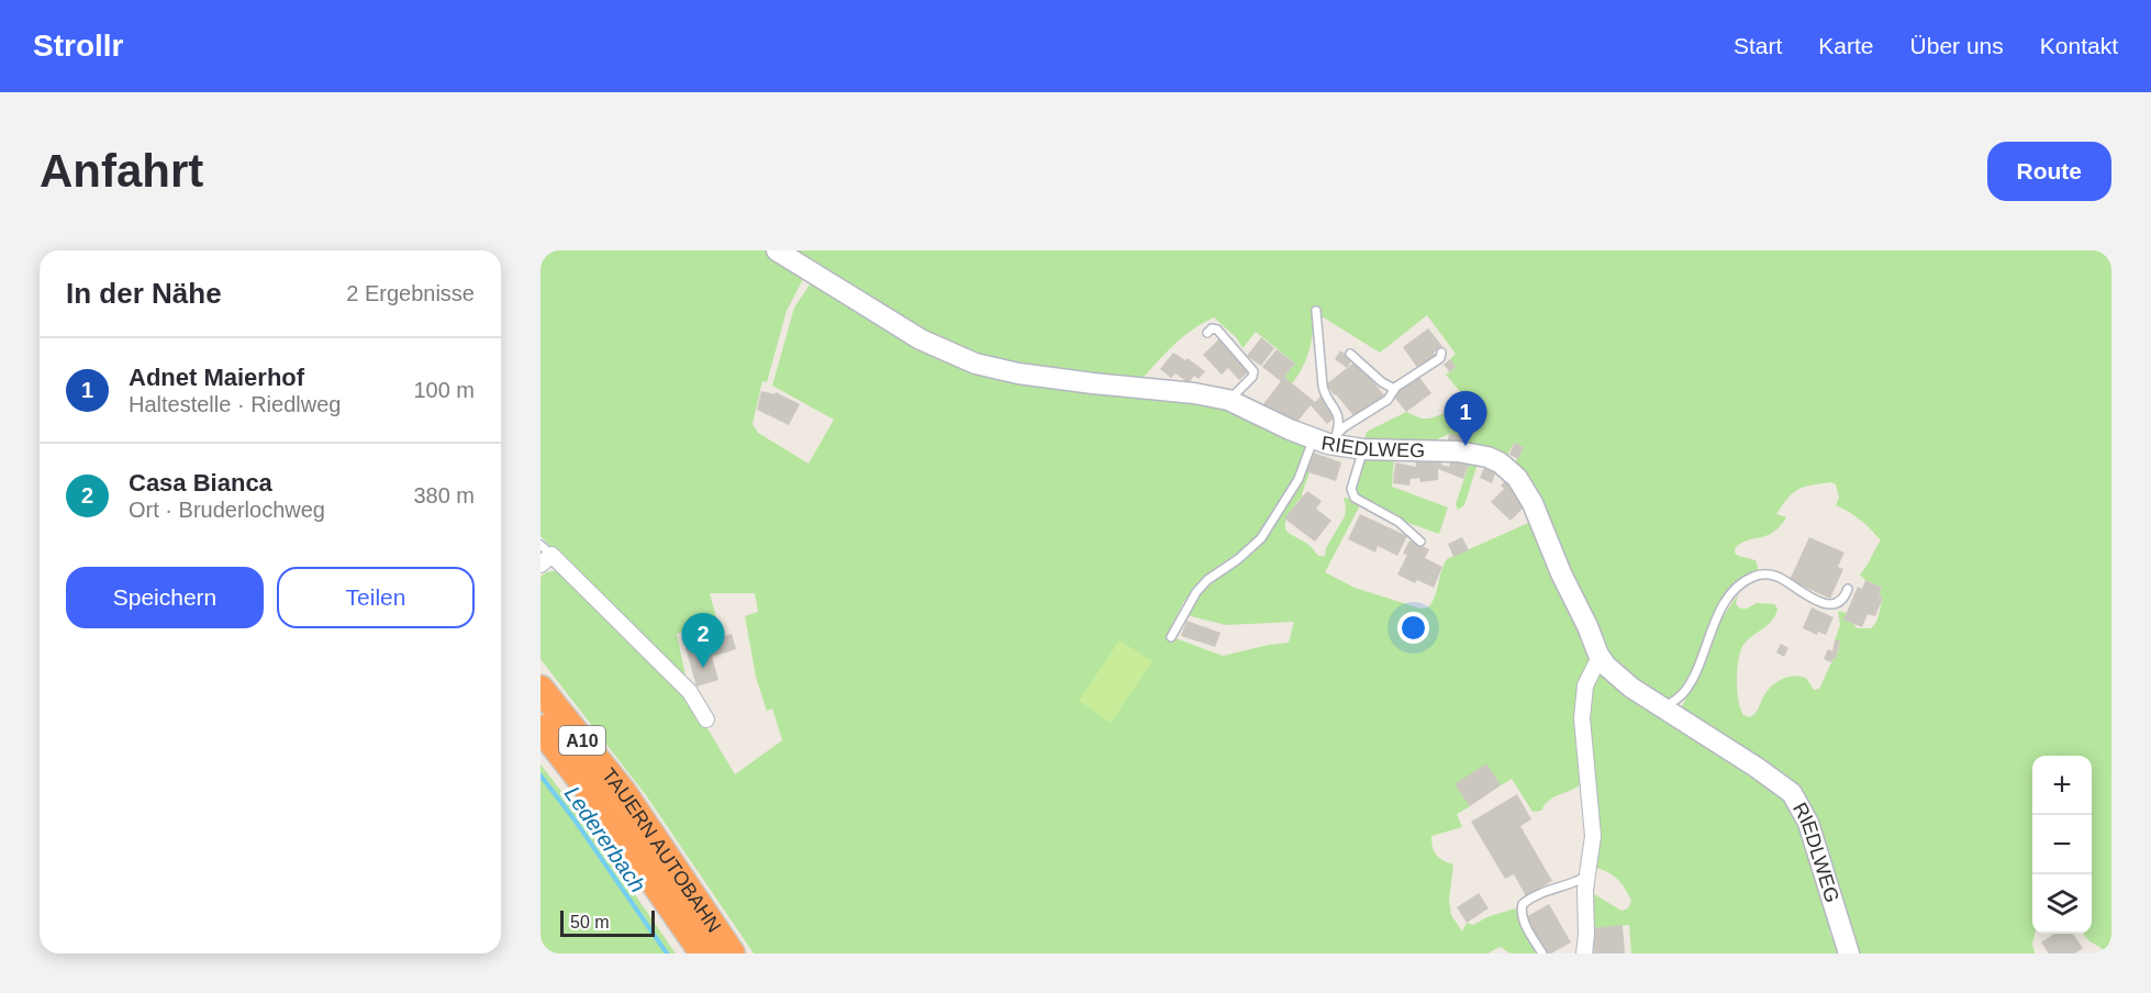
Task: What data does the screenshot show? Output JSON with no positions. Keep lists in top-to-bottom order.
{
  "streets": {
    "highway": ["A10", "TAUERN AUTOBAHN"],
    "street": ["RIEDLWEG"]
  },
  "water": ["Ledererbach"],
  "scale_bar": "50 m",
  "page": {
    "header": "Strollr",
    "nav": [
      "Start",
      "Karte",
      "Über uns",
      "Kontakt"
    ],
    "buttons": [
      "Route",
      ["Speichern", "Teilen"]
    ],
    "title": "Anfahrt",
    "heading": ["In der Nähe", "2 Ergebnisse"],
    "list": [
      {
        "mark": "1",
        "name": "Adnet Maierhof",
        "note": "Haltestelle · Riedlweg",
        "value": "100 m"
      },
      {
        "mark": "2",
        "name": "Casa Bianca",
        "note": "Ort · Bruderlochweg",
        "value": "380 m"
      }
    ],
    "pins": ["1", "2"],
    "map_buttons": ["+", "−"],
    "scale": "50 m"
  }
}
